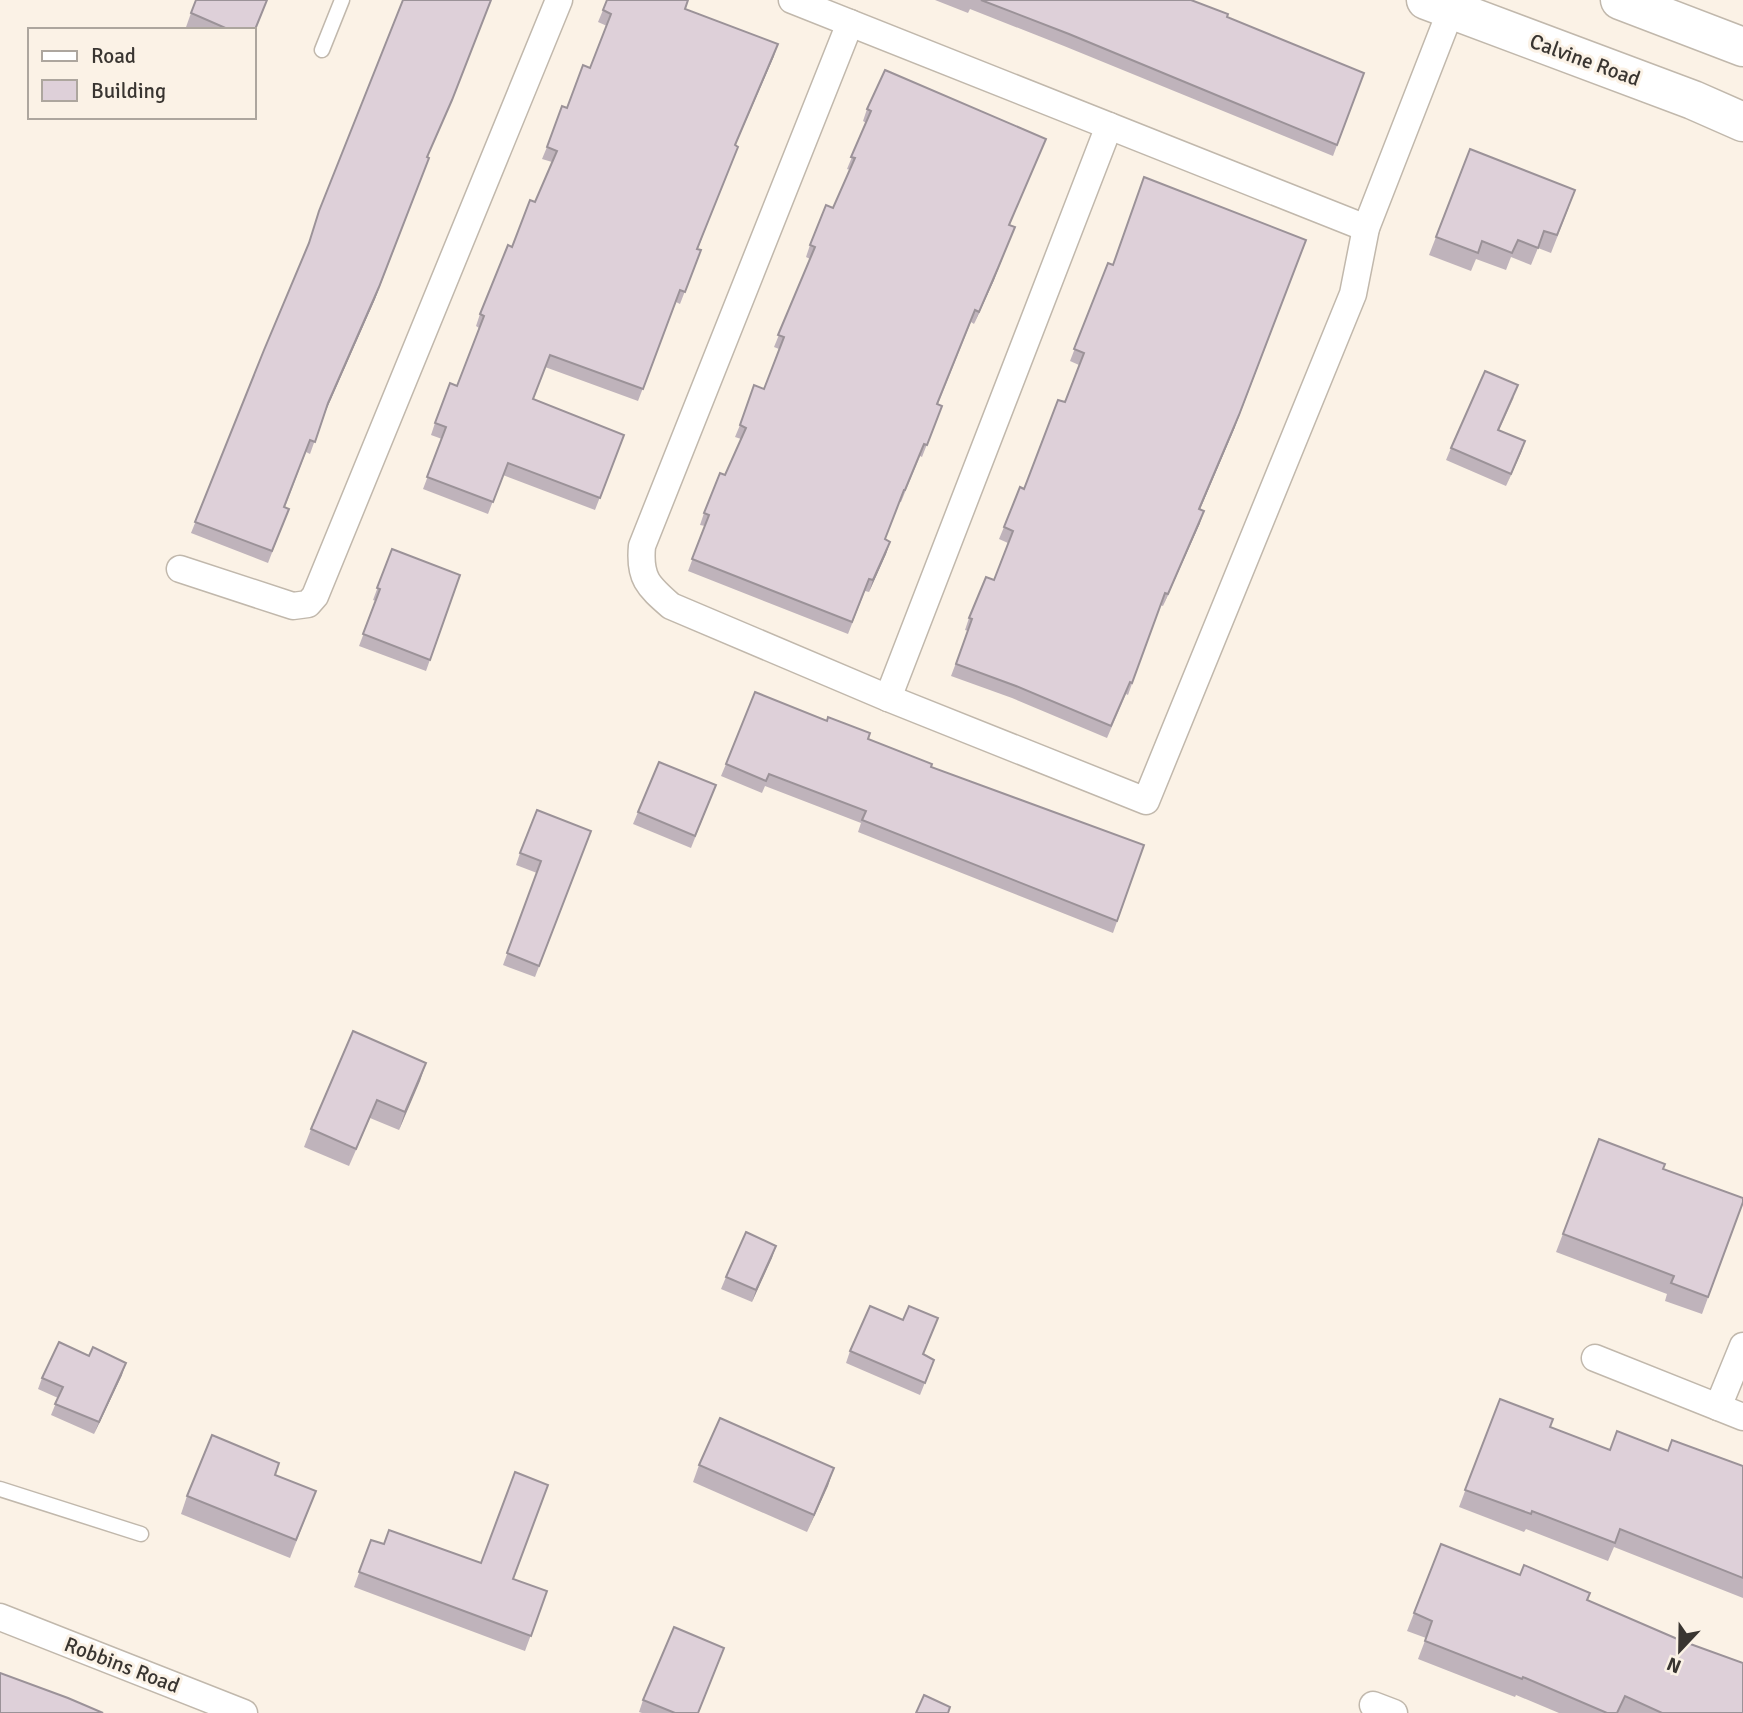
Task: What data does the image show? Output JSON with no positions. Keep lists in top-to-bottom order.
{
  "streets": {
    "main road": ["Calvine Road"],
    "street": ["Robbins Road"]
  },
  "legend": ["Road", "Building"],
  "north": "bottom"
}
